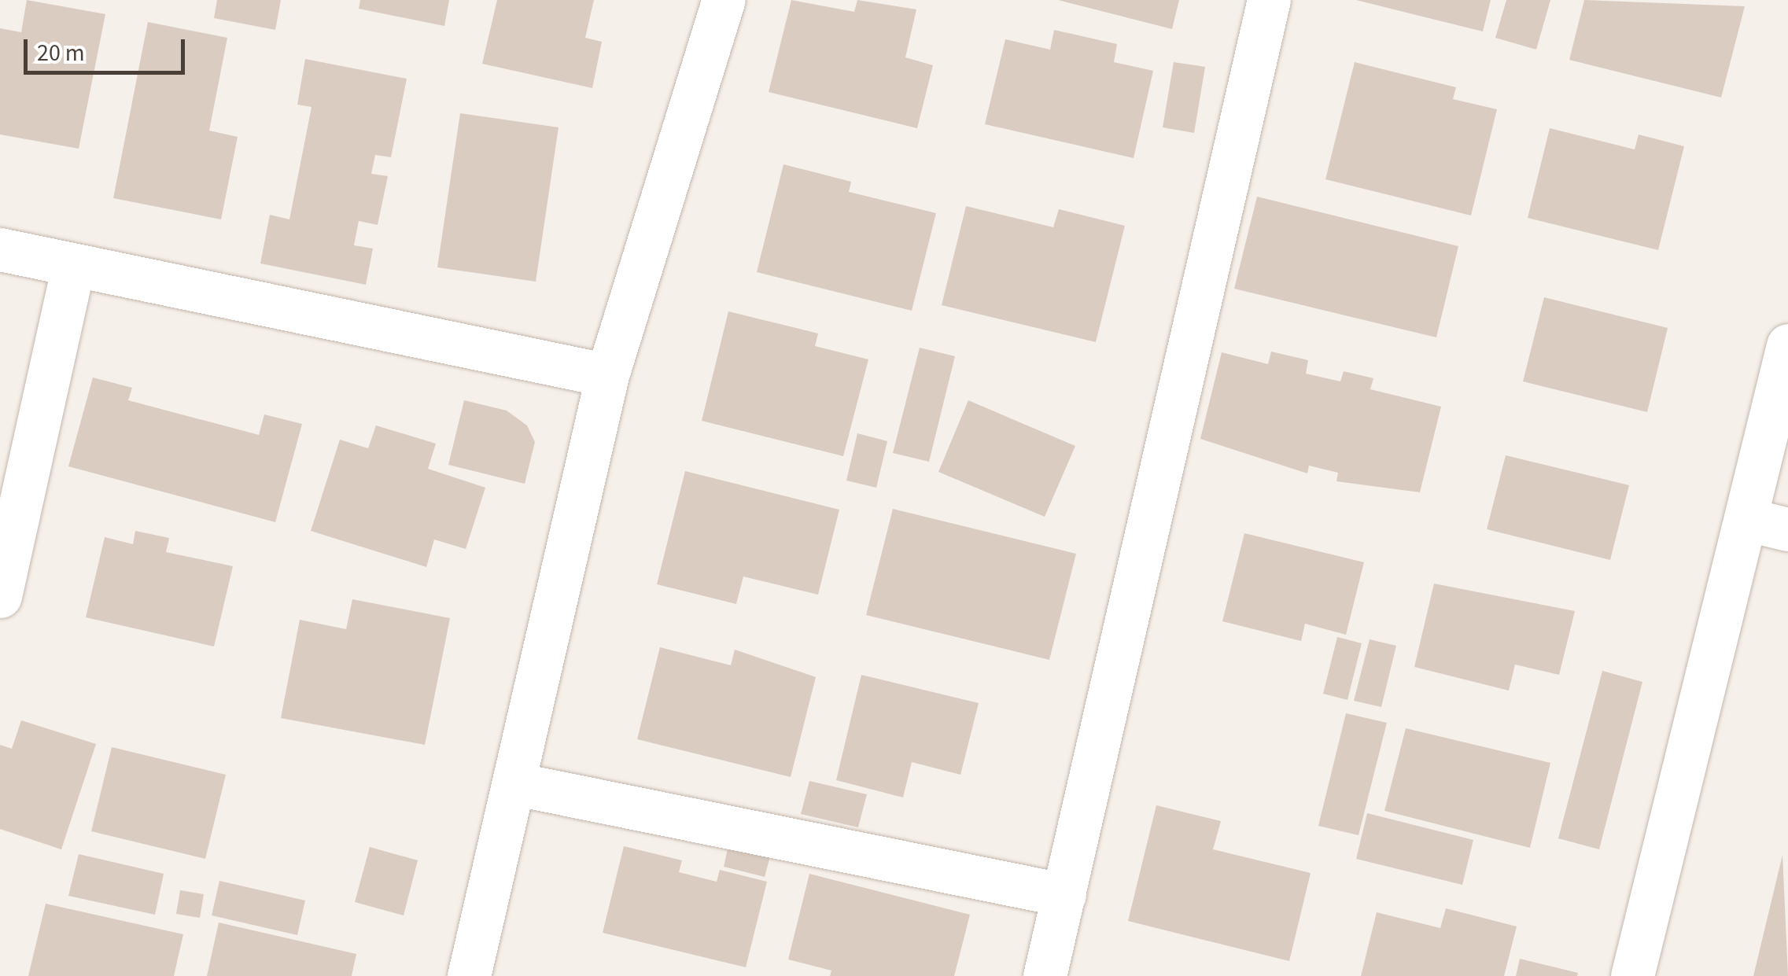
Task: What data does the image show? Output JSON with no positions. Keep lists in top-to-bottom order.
{
  "scale_bar": "20 m"
}
